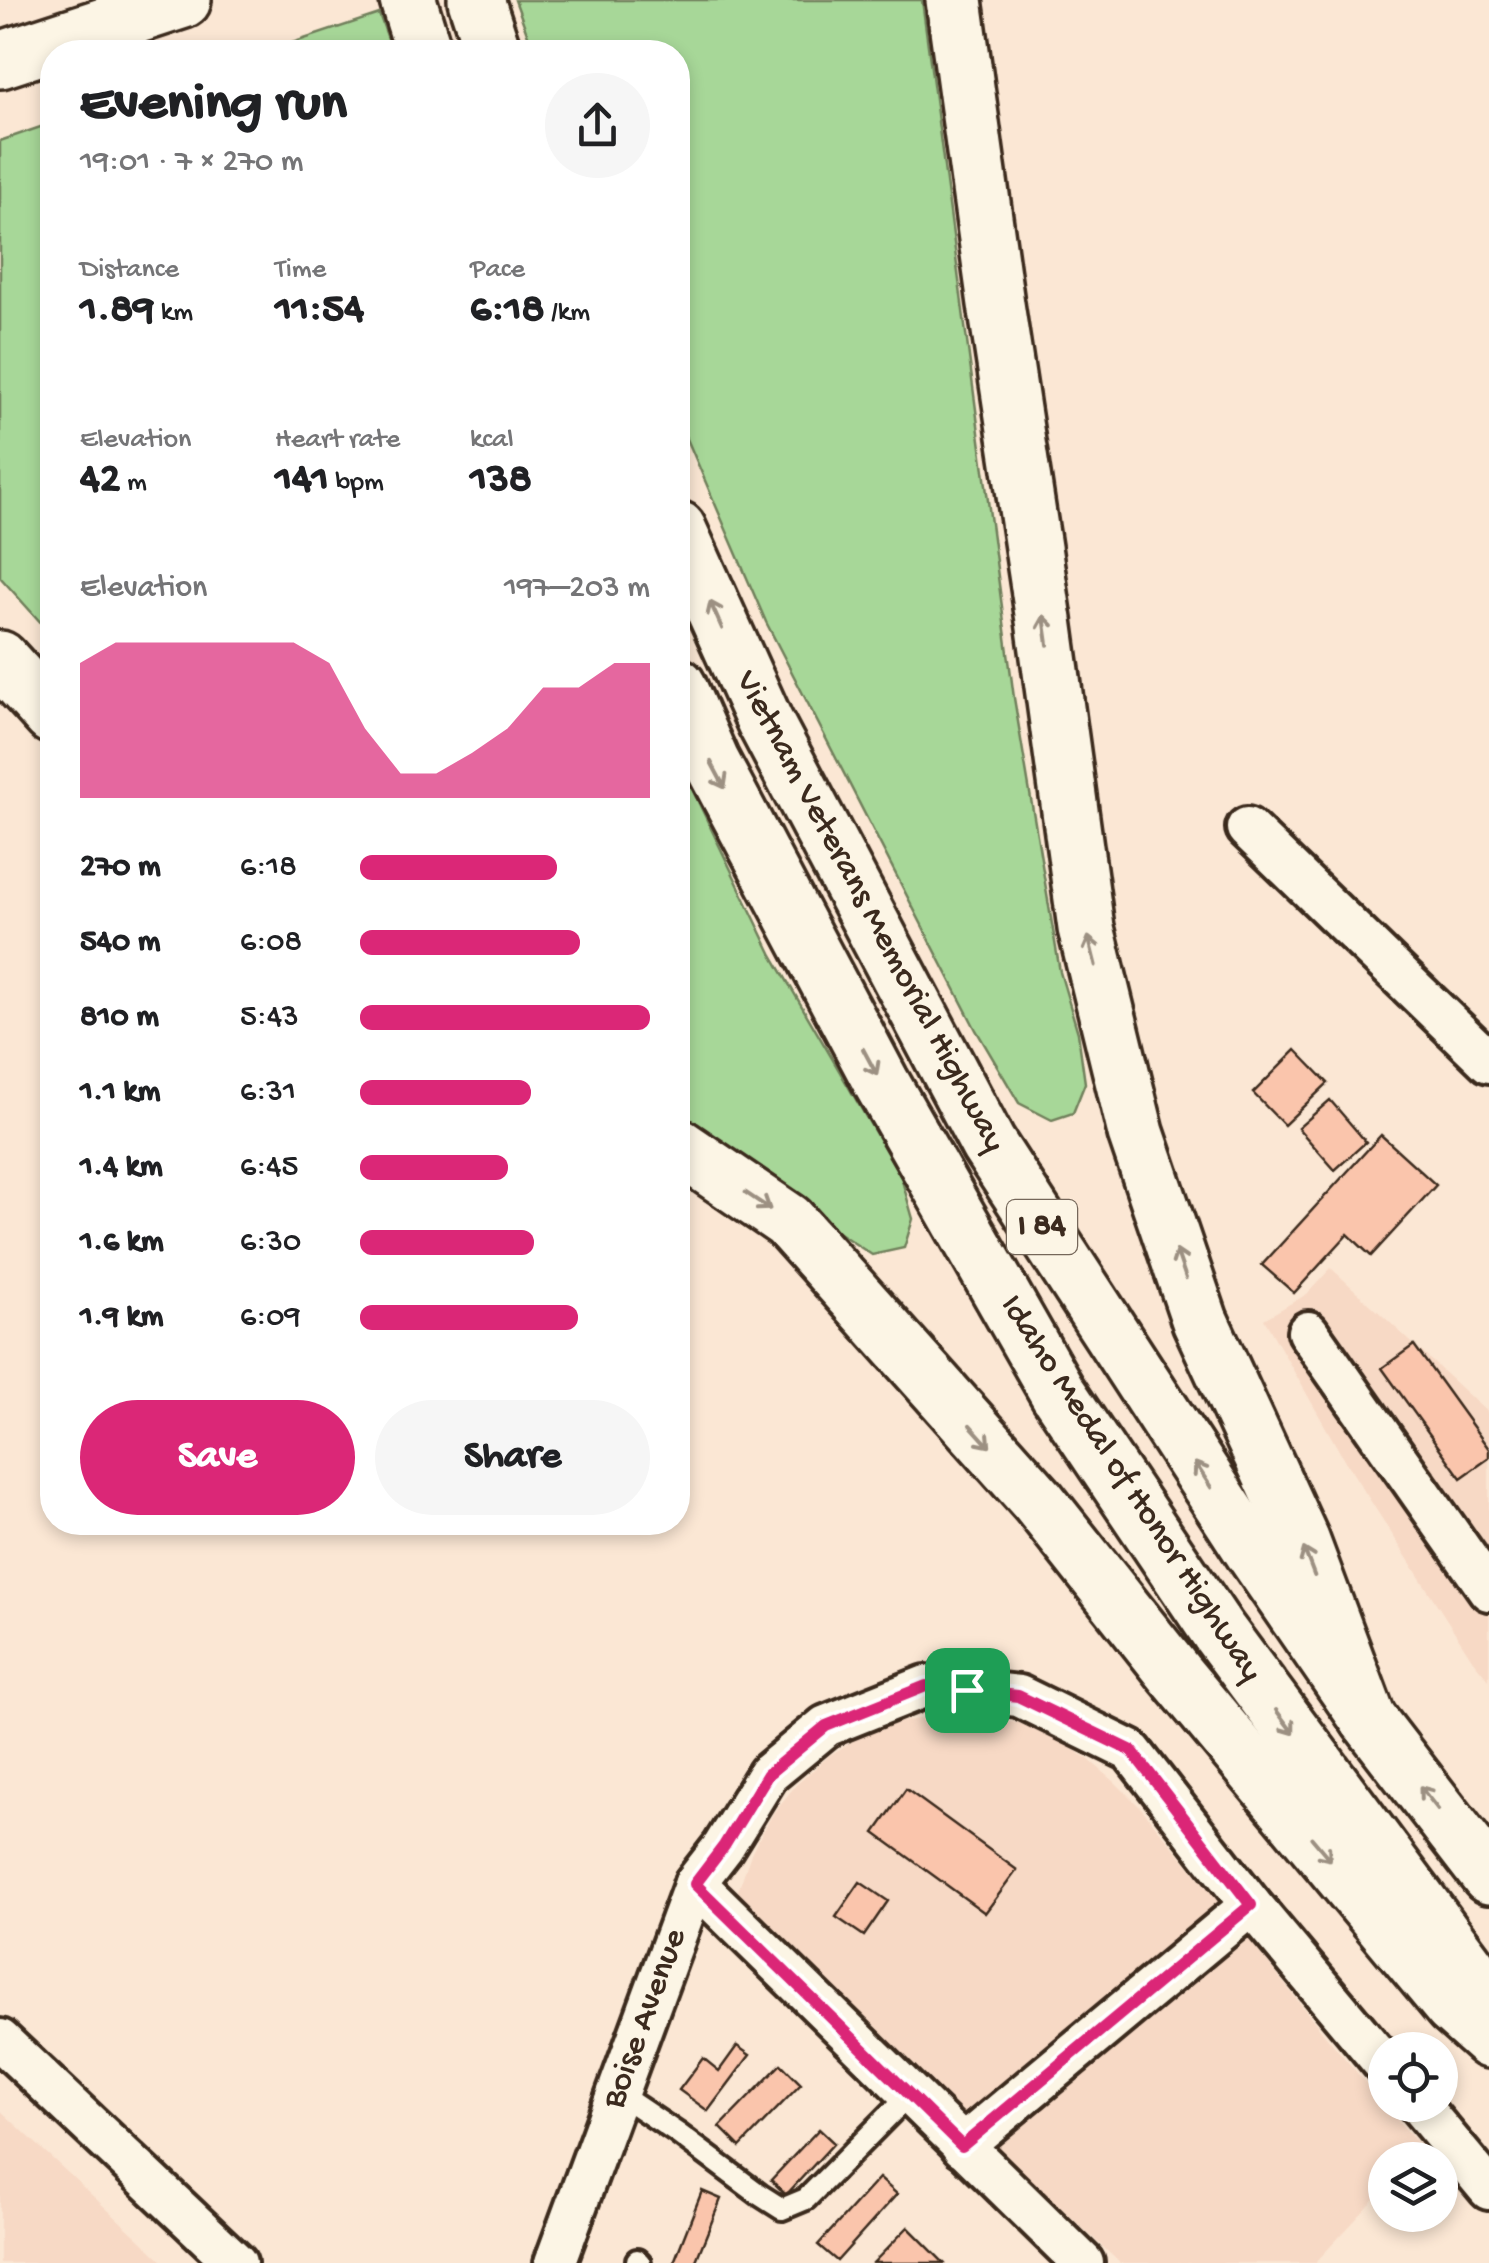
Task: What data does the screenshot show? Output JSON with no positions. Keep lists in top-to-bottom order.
{
  "streets": {
    "main road": ["Vietnam Veterans Memorial Highway", "I 84", "Idaho Medal of Honor Highway"],
    "street": ["Boise Avenue"]
  },
  "page": {
    "heading": ["Evening run", "19:01 · 7 × 270 m"],
    "stats": [
      ["Distance", "1.89 km"],
      ["Time", "11:54"],
      ["Pace", "6:18 /km"],
      ["Elevation", "42 m"],
      ["Heart rate", "141 bpm"],
      ["kcal", "138"]
    ],
    "chart": ["Elevation", "197–203 m"],
    "list": [
      {
        "name": "270 m",
        "note": "6:18"
      },
      {
        "name": "540 m",
        "note": "6:08"
      },
      {
        "name": "810 m",
        "note": "5:43"
      },
      {
        "name": "1.1 km",
        "note": "6:31"
      },
      {
        "name": "1.4 km",
        "note": "6:45"
      },
      {
        "name": "1.6 km",
        "note": "6:30"
      },
      {
        "name": "1.9 km",
        "note": "6:09"
      }
    ],
    "buttons": ["Save", "Share"]
  }
}
